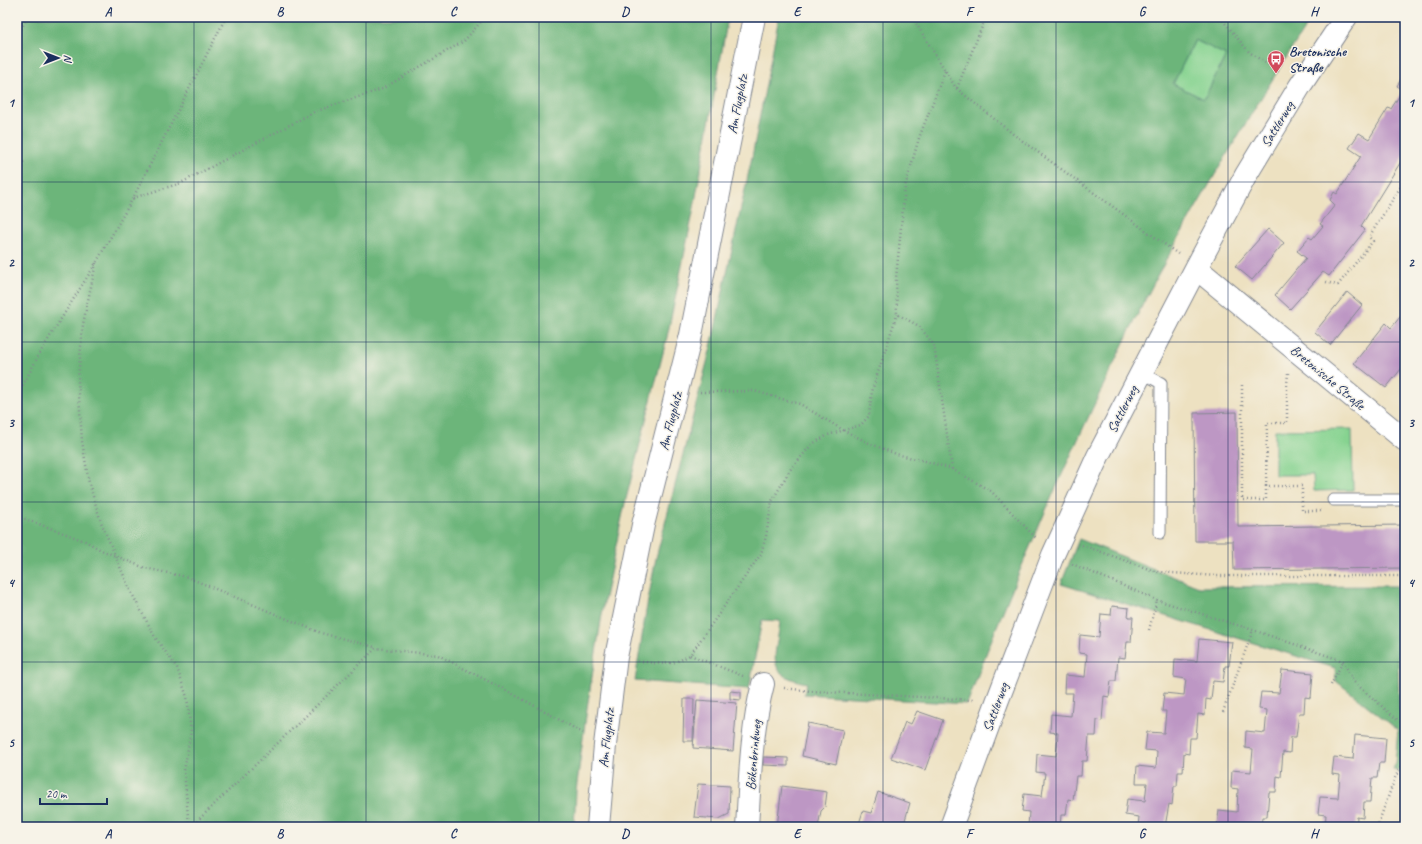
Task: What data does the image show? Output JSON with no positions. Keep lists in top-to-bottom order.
{
  "streets": {
    "street": [
      "Am Flugplatz",
      "Sattlerweg",
      "Bretonische Straße",
      "Bökenbrinkweg"
    ]
  },
  "crossings": [
    ["Sattlerweg", "Bretonische Straße"]
  ],
  "places": {
    "bus stop": ["Bretonische Straße"]
  },
  "scale_bar": "20 m",
  "north": "right",
  "grid": {
    "columns": [
      "A",
      "B",
      "C",
      "D",
      "E",
      "F",
      "G",
      "H"
    ],
    "rows": [
      "1",
      "2",
      "3",
      "4",
      "5"
    ]
  }
}
